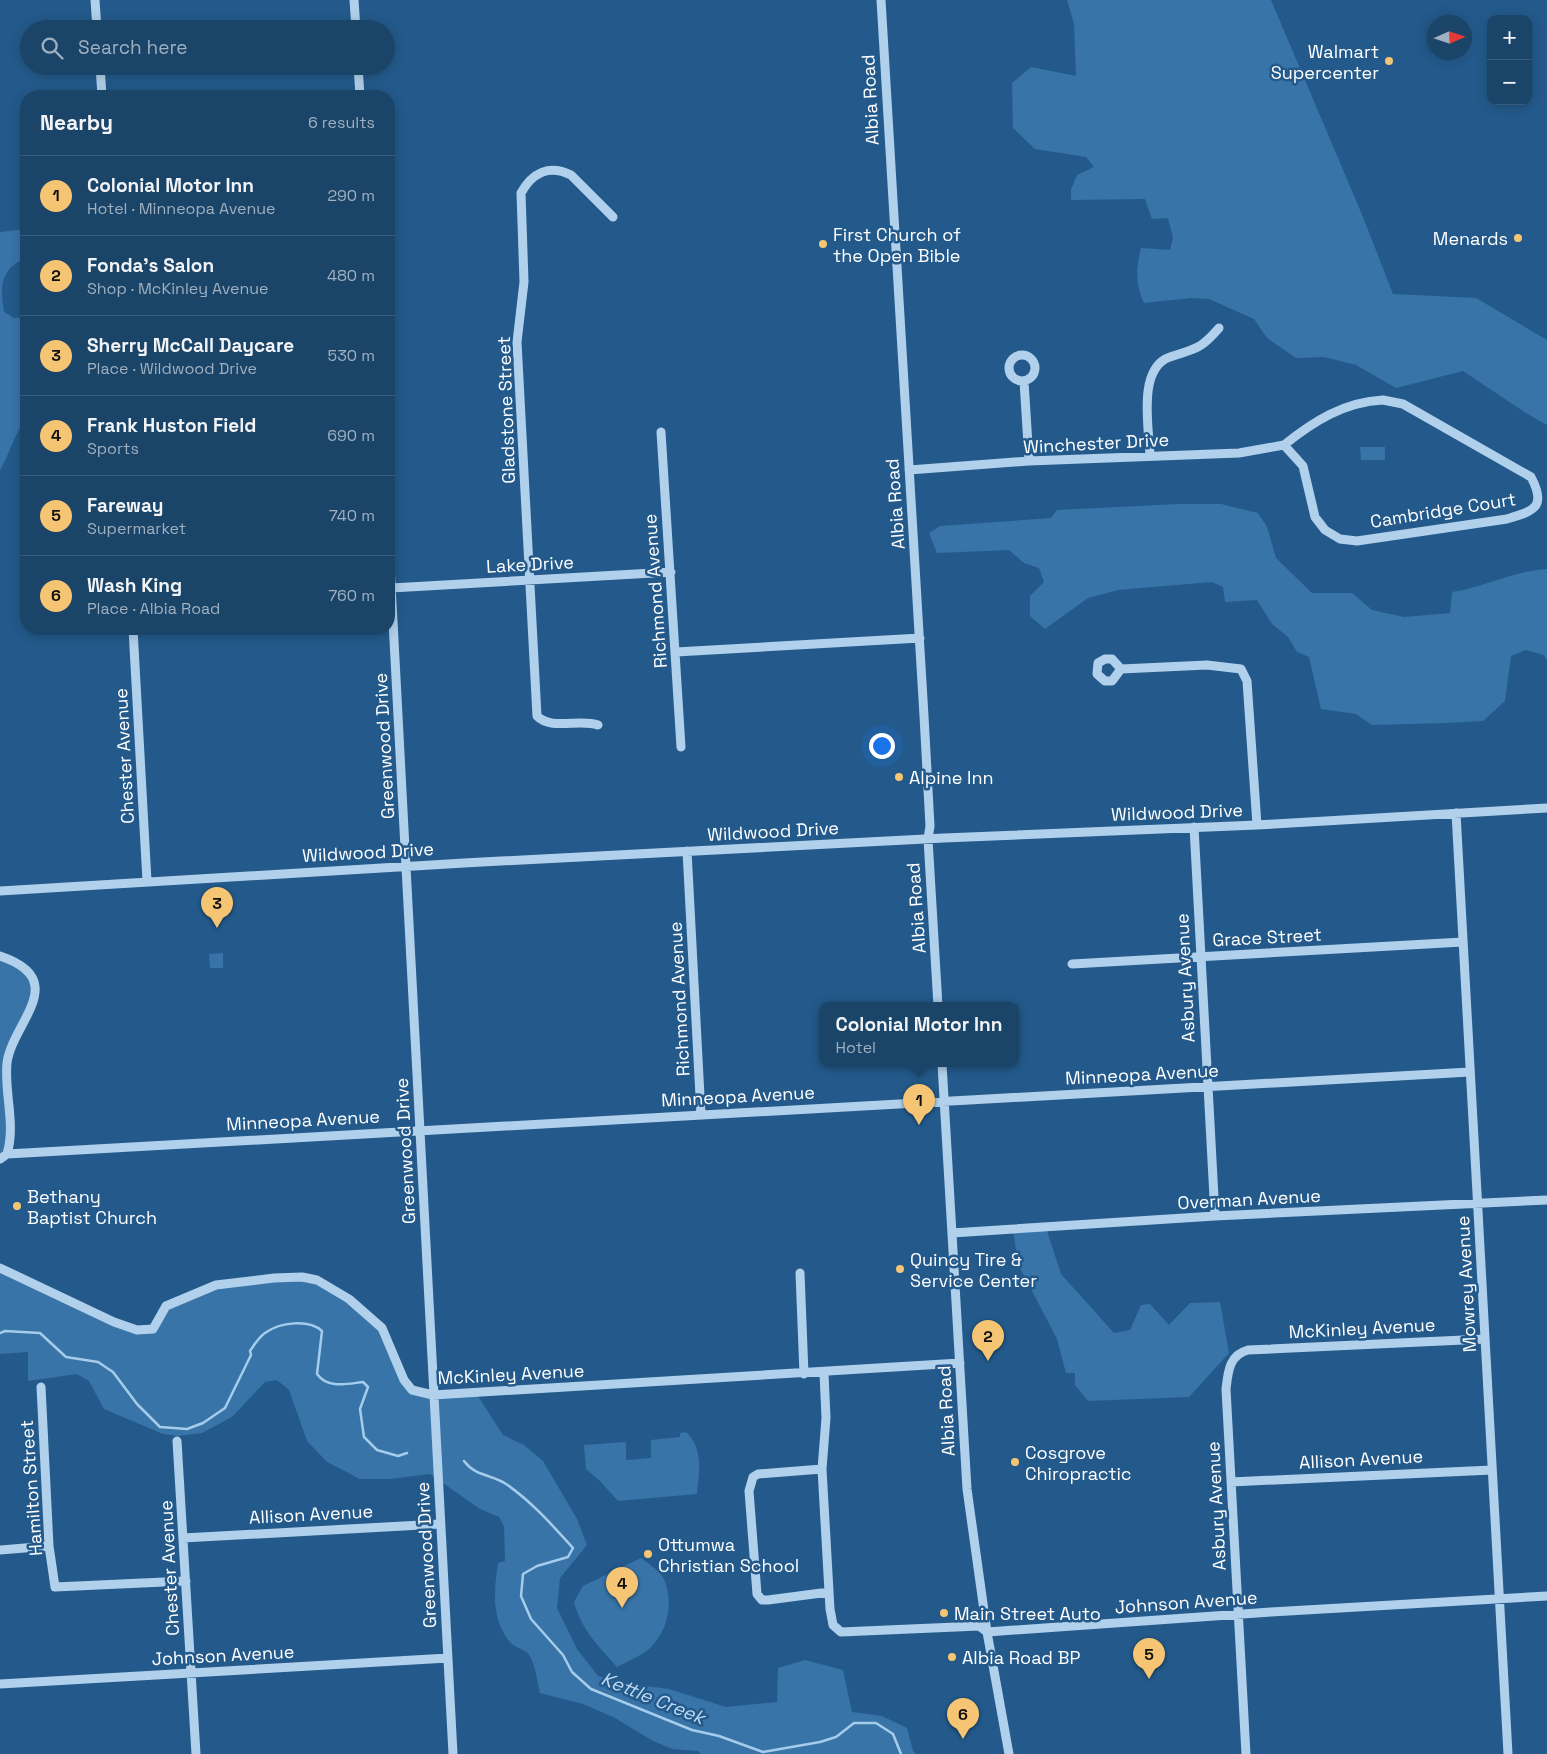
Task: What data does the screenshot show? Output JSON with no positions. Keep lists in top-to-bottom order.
{
  "streets": {
    "street": [
      "Albia Road",
      "Gladstone Street",
      "Winchester Drive",
      "Cambridge Court",
      "Lake Drive",
      "Richmond Avenue",
      "Greenwood Drive",
      "Chester Avenue",
      "Wildwood Drive",
      "Grace Street",
      "Asbury Avenue",
      "Minneopa Avenue",
      "Overman Avenue",
      "Mowrey Avenue",
      "McKinley Avenue",
      "Allison Avenue",
      "Hamilton Street",
      "Johnson Avenue"
    ]
  },
  "crossings": [
    ["Albia Road", "Winchester Drive"],
    ["Albia Road", "Wildwood Drive"],
    ["Albia Road", "Minneopa Avenue"],
    ["Albia Road", "Overman Avenue"],
    ["Albia Road", "McKinley Avenue"],
    ["Albia Road", "Johnson Avenue"],
    ["Gladstone Street", "Lake Drive"],
    ["Winchester Drive", "Cambridge Court"],
    ["Lake Drive", "Richmond Avenue"],
    ["Richmond Avenue", "Wildwood Drive"],
    ["Richmond Avenue", "Minneopa Avenue"],
    ["Greenwood Drive", "Wildwood Drive"],
    ["Greenwood Drive", "Minneopa Avenue"],
    ["Greenwood Drive", "McKinley Avenue"],
    ["Greenwood Drive", "Allison Avenue"],
    ["Greenwood Drive", "Johnson Avenue"],
    ["Chester Avenue", "Wildwood Drive"],
    ["Chester Avenue", "Allison Avenue"],
    ["Chester Avenue", "Hamilton Street"],
    ["Chester Avenue", "Johnson Avenue"],
    ["Wildwood Drive", "Asbury Avenue"],
    ["Wildwood Drive", "Mowrey Avenue"],
    ["Grace Street", "Asbury Avenue"],
    ["Grace Street", "Mowrey Avenue"],
    ["Asbury Avenue", "Minneopa Avenue"],
    ["Asbury Avenue", "Overman Avenue"],
    ["Asbury Avenue", "McKinley Avenue"],
    ["Asbury Avenue", "Allison Avenue"],
    ["Asbury Avenue", "Johnson Avenue"],
    ["Minneopa Avenue", "Mowrey Avenue"],
    ["Overman Avenue", "Mowrey Avenue"],
    ["Mowrey Avenue", "McKinley Avenue"],
    ["Mowrey Avenue", "Allison Avenue"],
    ["Mowrey Avenue", "Johnson Avenue"]
  ],
  "water": ["Kettle Creek"],
  "places": [
    "Walmart Supercenter",
    "Menards",
    "First Church of the Open Bible",
    "Alpine Inn",
    "Bethany Baptist Church",
    "Quincy Tire & Service Center",
    "Cosgrove Chiropractic",
    "Ottumwa Christian School",
    "Main Street Auto",
    "Albia Road BP"
  ],
  "north": "right",
  "page": {
    "map_buttons": ["+", "−"],
    "search": "Search here",
    "heading": ["Nearby", "6 results"],
    "list": [
      {
        "mark": "1",
        "name": "Colonial Motor Inn",
        "note": "Hotel · Minneopa Avenue",
        "value": "290 m"
      },
      {
        "mark": "2",
        "name": "Fonda's Salon",
        "note": "Shop · McKinley Avenue",
        "value": "480 m"
      },
      {
        "mark": "3",
        "name": "Sherry McCall Daycare",
        "note": "Place · Wildwood Drive",
        "value": "530 m"
      },
      {
        "mark": "4",
        "name": "Frank Huston Field",
        "note": "Sports",
        "value": "690 m"
      },
      {
        "mark": "5",
        "name": "Fareway",
        "note": "Supermarket",
        "value": "740 m"
      },
      {
        "mark": "6",
        "name": "Wash King",
        "note": "Place · Albia Road",
        "value": "760 m"
      }
    ],
    "pins": [
      "3",
      "1",
      "2",
      "4",
      "5",
      "6"
    ],
    "popup": ["Colonial Motor Inn", "Hotel"]
  }
}
